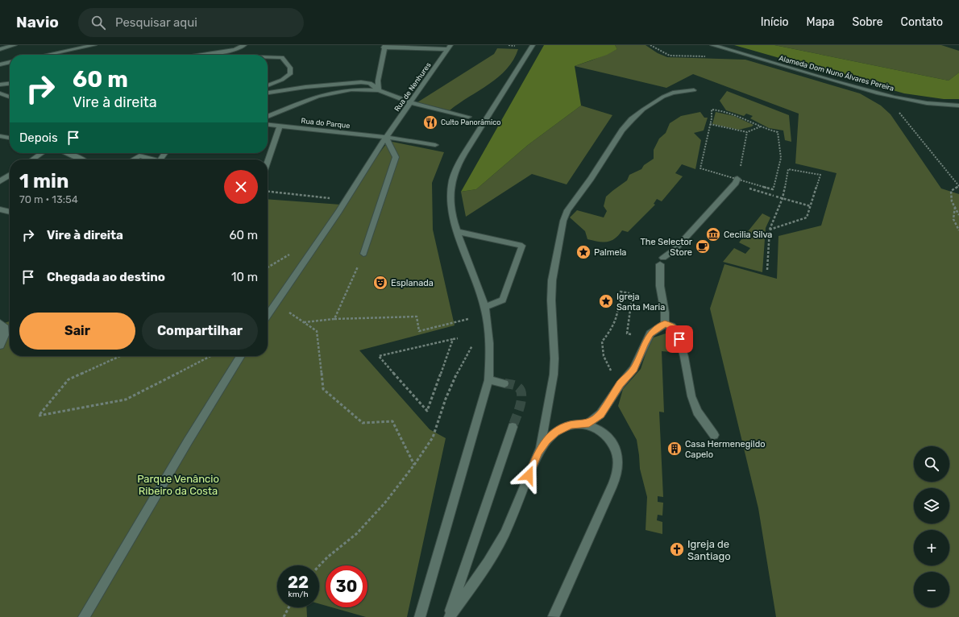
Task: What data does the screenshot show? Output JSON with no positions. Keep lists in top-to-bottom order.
{
  "streets": {
    "street": ["Alameda Dom Nuno Álvares Pereira", "Rua de Nenhures", "Rua do Parque"]
  },
  "crossings": [
    ["Rua de Nenhures", "Rua do Parque"]
  ],
  "parks": ["Parque Venâncio Ribeiro da Costa"],
  "places": {
    "restaurant": ["Culto Panorâmico"],
    "museum": ["Cecilia Silva"],
    "cafe": ["The Selector Store"],
    "place": ["Palmela", "Igreja Santa Maria"],
    "theatre": ["Esplanada"],
    "building": ["Casa Hermenegildo Capelo"],
    "church": ["Igreja de Santiago"]
  },
  "page": {
    "header": "Navio",
    "search": "Pesquisar aqui",
    "nav": [
      "Início",
      "Mapa",
      "Sobre",
      "Contato"
    ],
    "turn": ["60 m", "Vire à direita"],
    "then": "Depois",
    "heading": ["1 min", "70 m · 13:54"],
    "list": [
      {
        "name": "Vire à direita",
        "value": "60 m"
      },
      {
        "name": "Chegada ao destino",
        "value": "10 m"
      }
    ],
    "buttons": ["Sair", "Compartilhar"],
    "map_buttons": ["+", "−"],
    "speed": "22 km/h",
    "limit": "30"
  }
}
